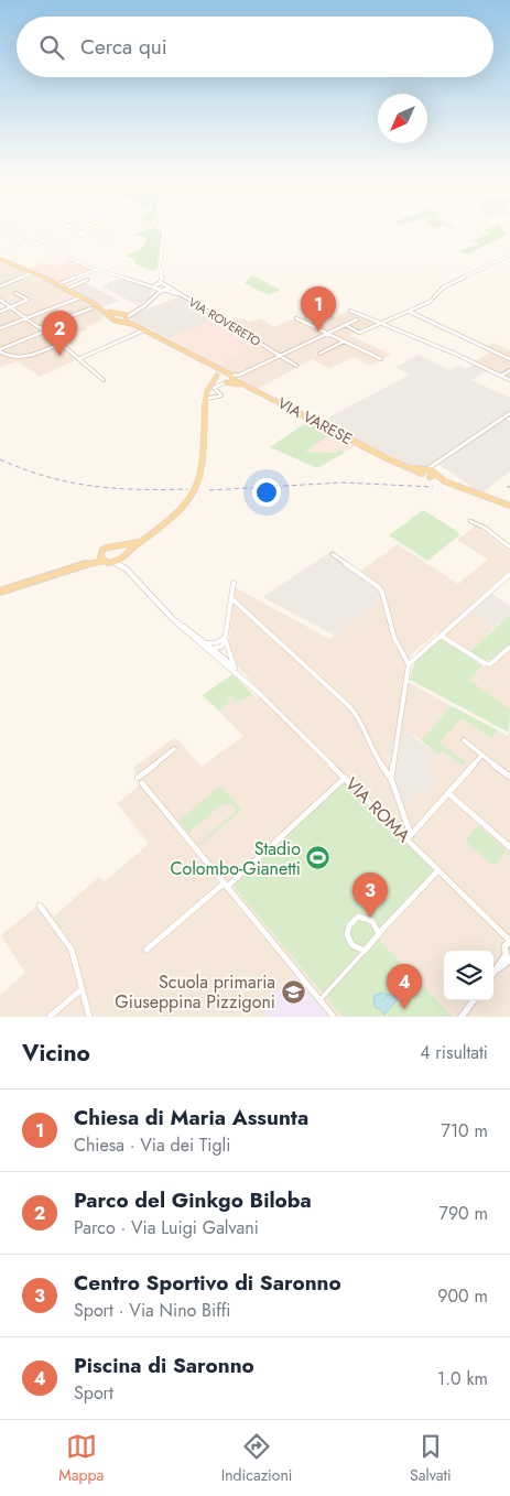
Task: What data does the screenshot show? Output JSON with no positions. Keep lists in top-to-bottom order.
{
  "streets": {
    "main road": ["VIA VARESE"],
    "street": ["VIA ROVERETO", "VIA ROMA"]
  },
  "places": {
    "sports": ["Stadio Colombo-Gianetti"],
    "school or university": ["Scuola primaria Giuseppina Pizzigoni"]
  },
  "north": "bottom left",
  "page": {
    "search": "Cerca qui",
    "pins": [
      "1",
      "2",
      "3",
      "4"
    ],
    "heading": ["Vicino", "4 risultati"],
    "list": [
      {
        "mark": "1",
        "name": "Chiesa di Maria Assunta",
        "note": "Chiesa · Via dei Tigli",
        "value": "710 m"
      },
      {
        "mark": "2",
        "name": "Parco del Ginkgo Biloba",
        "note": "Parco · Via Luigi Galvani",
        "value": "790 m"
      },
      {
        "mark": "3",
        "name": "Centro Sportivo di Saronno",
        "note": "Sport · Via Nino Biffi",
        "value": "900 m"
      },
      {
        "mark": "4",
        "name": "Piscina di Saronno",
        "note": "Sport",
        "value": "1.0 km"
      }
    ],
    "nav": ["Mappa", "Indicazioni", "Salvati"]
  }
}
